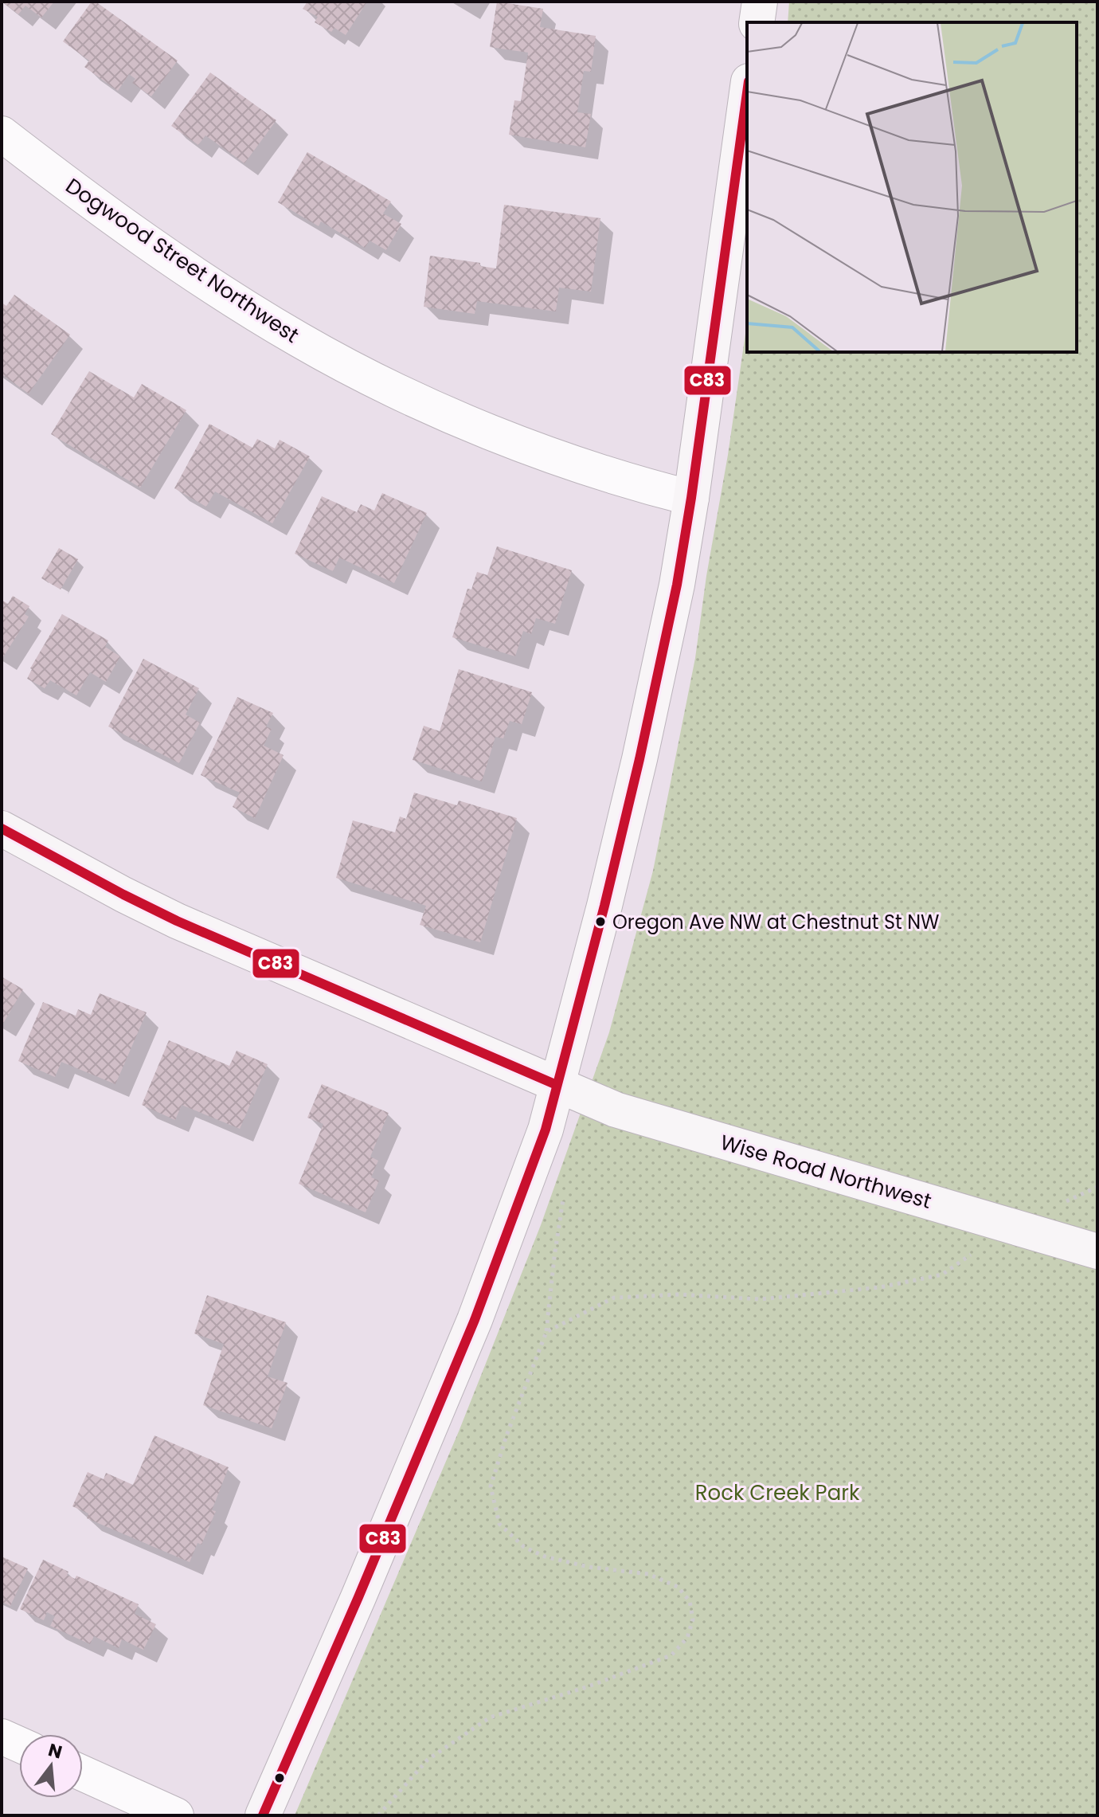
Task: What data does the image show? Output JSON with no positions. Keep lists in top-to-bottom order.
{
  "streets": {
    "street": ["Dogwood Street Northwest", "Wise Road Northwest"]
  },
  "parks": ["Rock Creek Park"],
  "places": ["Oregon Ave NW at Chestnut St NW"],
  "lines": ["transit line C83"],
  "north": "top"
}
